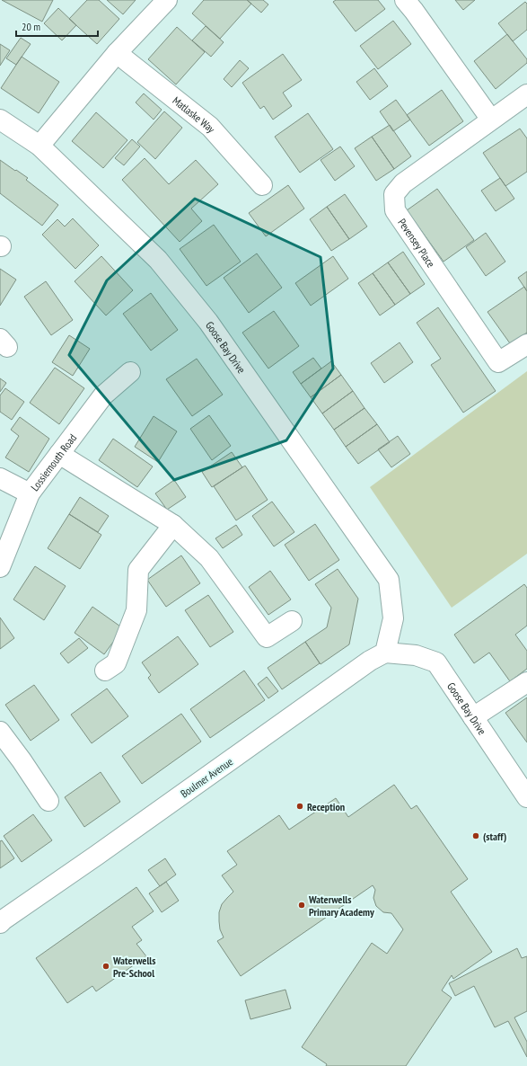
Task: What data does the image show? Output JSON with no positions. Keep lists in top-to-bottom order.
{
  "streets": {
    "street": [
      "Matlaske Way",
      "Pevensey Place",
      "Goose Bay Drive",
      "Lossiemouth Road",
      "Boulmer Avenue"
    ]
  },
  "crossings": [
    ["Goose Bay Drive", "Boulmer Avenue"]
  ],
  "places": [
    "Reception",
    "(staff)",
    "Waterwells Primary Academy",
    "Waterwells Pre-School"
  ],
  "scale_bar": "20 m"
}
